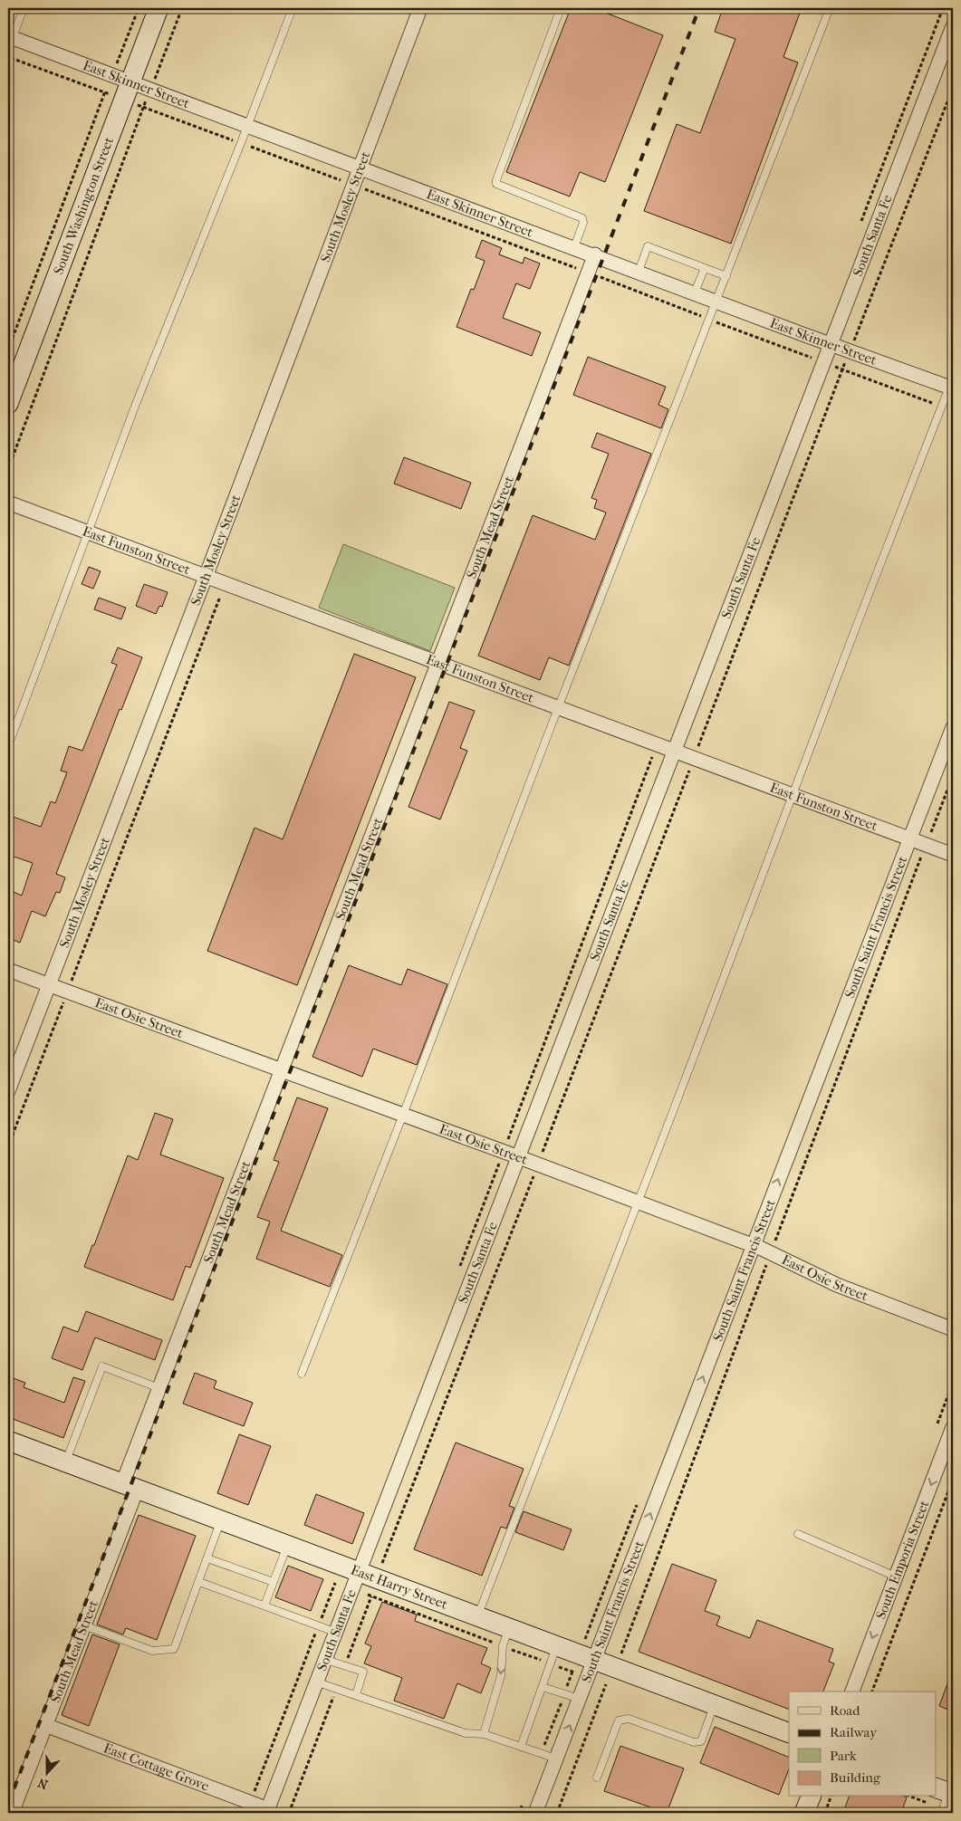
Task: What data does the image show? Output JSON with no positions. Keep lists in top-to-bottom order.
{
  "streets": {
    "street": [
      "East Skinner Street",
      "South Washington Street",
      "South Mosley Street",
      "South Santa Fe",
      "South Mead Street",
      "East Funston Street",
      "South Saint Francis Street",
      "East Osie Street",
      "South Emporia Street",
      "East Harry Street",
      "East Cottage Grove"
    ]
  },
  "crossings": [
    ["East Skinner Street", "South Washington Street"],
    ["East Skinner Street", "South Mosley Street"],
    ["East Skinner Street", "South Santa Fe"],
    ["East Skinner Street", "South Mead Street"],
    ["South Mosley Street", "East Funston Street"],
    ["South Mosley Street", "East Osie Street"],
    ["South Santa Fe", "East Funston Street"],
    ["South Santa Fe", "East Osie Street"],
    ["South Santa Fe", "East Harry Street"],
    ["South Santa Fe", "East Cottage Grove"],
    ["South Mead Street", "East Funston Street"],
    ["South Mead Street", "East Osie Street"],
    ["South Mead Street", "East Harry Street"],
    ["South Mead Street", "East Cottage Grove"],
    ["East Funston Street", "South Saint Francis Street"],
    ["South Saint Francis Street", "East Osie Street"],
    ["South Saint Francis Street", "East Harry Street"]
  ],
  "one_way": ["South Saint Francis Street", "South Emporia Street"],
  "legend": [
    "Road",
    "Railway",
    "Park",
    "Building"
  ],
  "north": "bottom"
}
